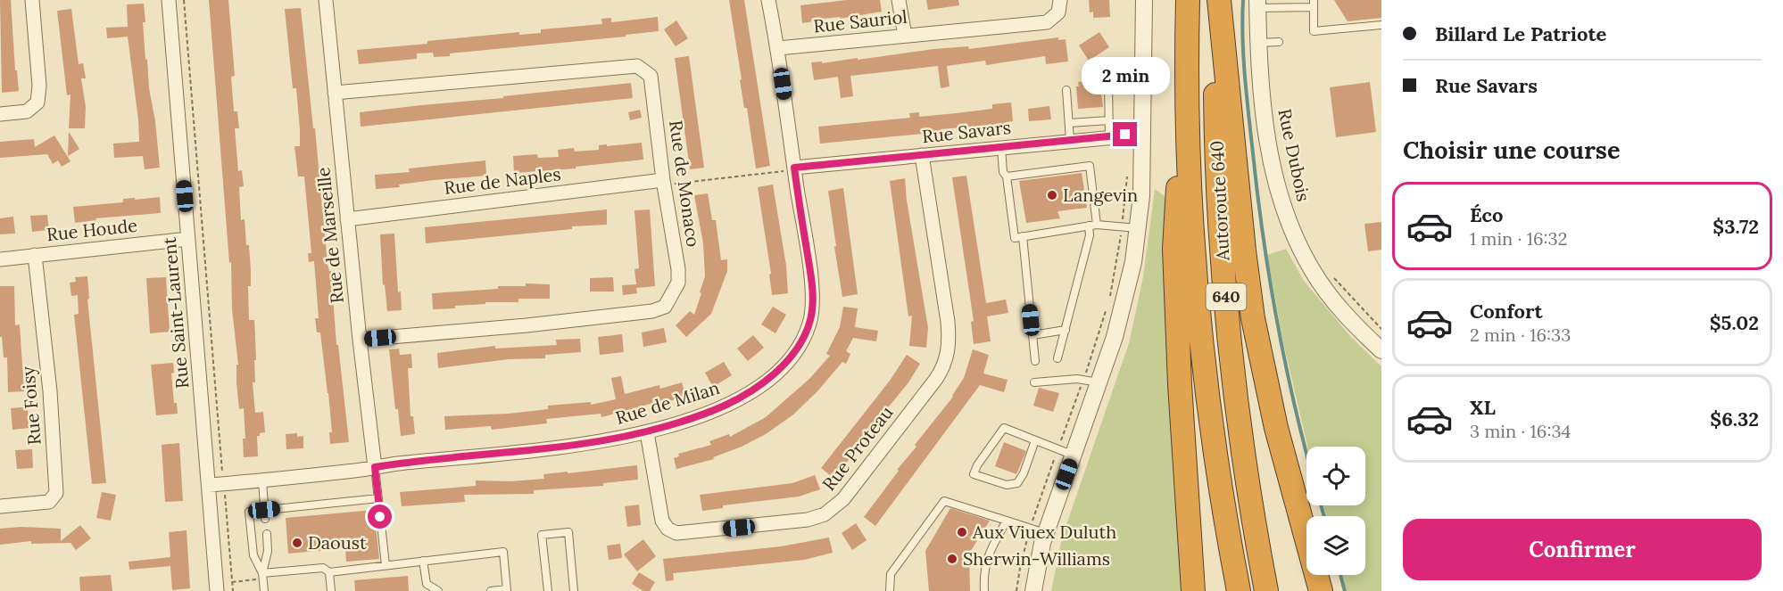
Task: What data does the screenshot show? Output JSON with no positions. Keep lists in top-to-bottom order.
{
  "streets": {
    "highway": ["Autoroute 640", "640"],
    "street": [
      "Rue Sauriol",
      "Rue Savars",
      "Rue Dubois",
      "Rue de Naples",
      "Rue de Monaco",
      "Rue Houde",
      "Rue de Marseille",
      "Rue Saint-Laurent",
      "Rue de Milan",
      "Rue Foisy",
      "Rue Proteau"
    ]
  },
  "crossings": [
    ["Rue Sauriol", "Rue de Milan"],
    ["Rue Savars", "Rue de Milan"],
    ["Rue Savars", "Rue Proteau"],
    ["Rue de Naples", "Rue de Monaco"],
    ["Rue de Naples", "Rue de Marseille"],
    ["Rue de Monaco", "Rue de Marseille"],
    ["Rue Houde", "Rue Saint-Laurent"],
    ["Rue Houde", "Rue Foisy"],
    ["Rue de Marseille", "Rue de Milan"],
    ["Rue Saint-Laurent", "Rue de Milan"],
    ["Rue de Milan", "Rue Proteau"]
  ],
  "places": [
    "Langevin",
    "Aux Viuex Duluth",
    "Daoust",
    "Sherwin-Williams"
  ],
  "page": {
    "banner": ["Billard Le Patriote", "Rue Savars"],
    "bubble": "2 min",
    "heading": "Choisir une course",
    "list": [
      {
        "name": "Éco",
        "note": "1 min · 16:32",
        "value": "$3.72"
      },
      {
        "name": "Confort",
        "note": "2 min · 16:33",
        "value": "$5.02"
      },
      {
        "name": "XL",
        "note": "3 min · 16:34",
        "value": "$6.32"
      }
    ],
    "buttons": "Confirmer"
  }
}
